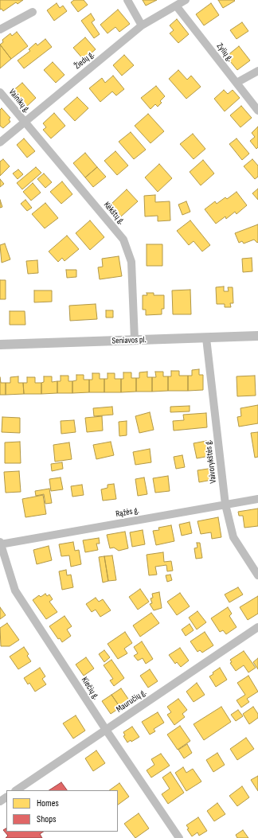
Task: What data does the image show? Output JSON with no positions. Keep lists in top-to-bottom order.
{
  "streets": {
    "street": [
      "Zylių g.",
      "Žiedų g.",
      "Vainikų g.",
      "Kėkštų g.",
      "Seniavos pl.",
      "Vaivorykštės g.",
      "Rąžės g.",
      "Kiečių g.",
      "Mauručių g."
    ]
  },
  "crossings": [
    ["Zylių g.", "Žiedų g."],
    ["Žiedų g.", "Vainikų g."],
    ["Žiedų g.", "Kėkštų g."],
    ["Vainikų g.", "Kėkštų g."],
    ["Kėkštų g.", "Seniavos pl."],
    ["Seniavos pl.", "Vaivorykštės g."],
    ["Vaivorykštės g.", "Rąžės g."],
    ["Rąžės g.", "Kiečių g."],
    ["Kiečių g.", "Mauručių g."]
  ],
  "legend": ["Homes", "Shops"]
}
